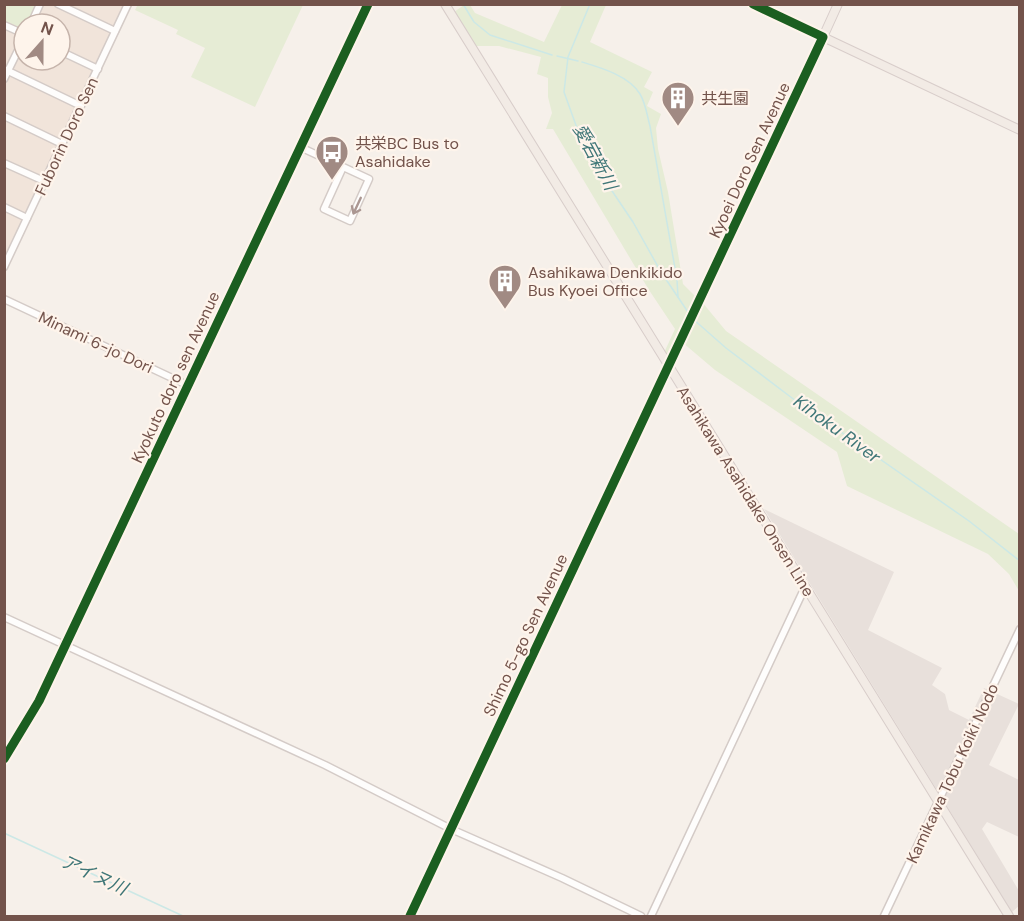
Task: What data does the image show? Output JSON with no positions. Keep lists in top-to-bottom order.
{
  "streets": {
    "main road": ["Asahikawa Asahidake Onsen Line"],
    "street": [
      "Fuborin Doro Sen",
      "Kyoei Doro Sen Avenue",
      "Minami 6-jo Dori",
      "Kyokuto doro sen Avenue",
      "Shimo 5-go Sen Avenue",
      "Kamikawa Tobu Koiki Nodo"
    ]
  },
  "crossings": [
    ["Kyoei Doro Sen Avenue", "Asahikawa Asahidake Onsen Line"],
    ["Kyoei Doro Sen Avenue", "Shimo 5-go Sen Avenue"],
    ["Minami 6-jo Dori", "Kyokuto doro sen Avenue"],
    ["Asahikawa Asahidake Onsen Line", "Shimo 5-go Sen Avenue"],
    ["Asahikawa Asahidake Onsen Line", "Kamikawa Tobu Koiki Nodo"]
  ],
  "water": ["愛宕新川", "Kihoku River", "アイヌ川"],
  "places": {
    "building": ["共生園", "Asahikawa Denkikido Bus Kyoei Office"],
    "bus stop": ["共栄BC Bus to Asahidake"]
  },
  "north": "top"
}
